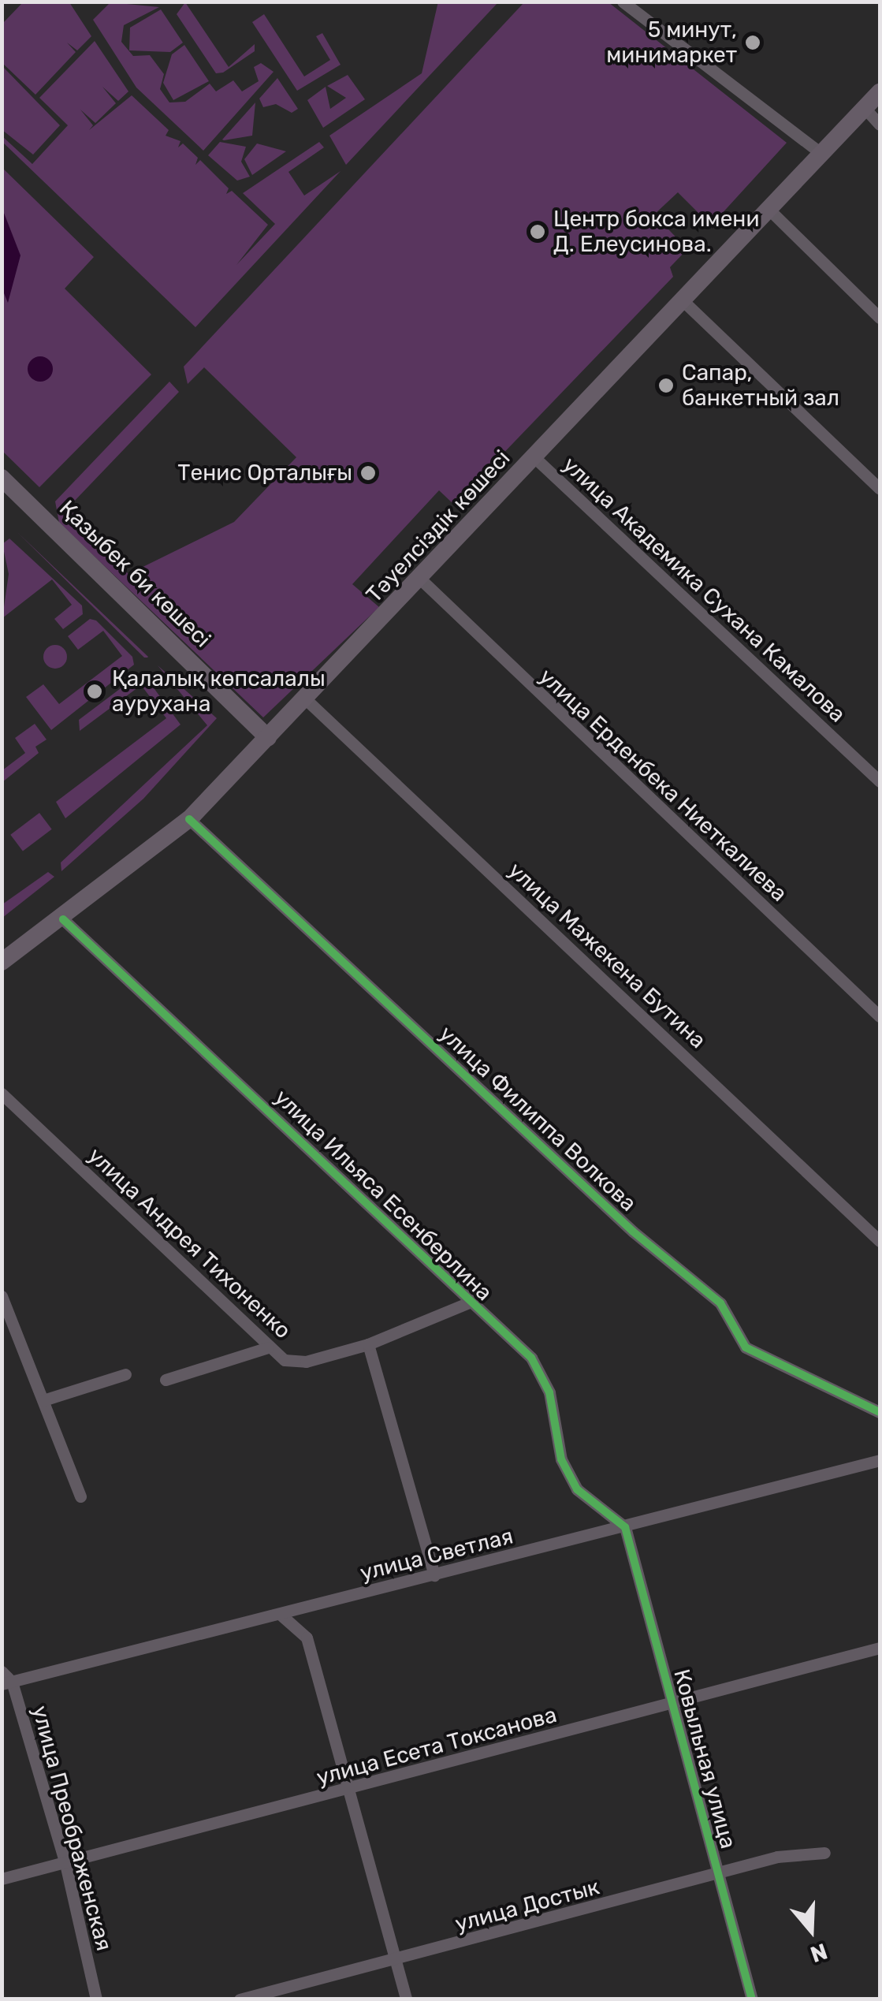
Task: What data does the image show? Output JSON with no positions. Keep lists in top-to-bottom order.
{
  "streets": {
    "main road": ["Тәуелсіздік көшесі", "Қазыбек би көшесі"],
    "street": [
      "улица Академика Сухана Камалова",
      "улица Ерденбека Ниеткалиева",
      "улица Мажекена Бутина",
      "улица Филиппа Волкова",
      "улица Ильяса Есенберлина",
      "улица Андрея Тихоненко",
      "улица Светлая",
      "улица Есета Токсанова",
      "Ковыльная улица",
      "улица Преображенская",
      "улица Достык"
    ]
  },
  "crossings": [
    ["Тәуелсіздік көшесі", "Қазыбек би көшесі"],
    ["Тәуелсіздік көшесі", "улица Академика Сухана Камалова"],
    ["Тәуелсіздік көшесі", "улица Ерденбека Ниеткалиева"],
    ["Тәуелсіздік көшесі", "улица Мажекена Бутина"],
    ["Тәуелсіздік көшесі", "улица Филиппа Волкова"],
    ["Тәуелсіздік көшесі", "улица Ильяса Есенберлина"],
    ["улица Ильяса Есенберлина", "улица Андрея Тихоненко"],
    ["улица Ильяса Есенберлина", "улица Светлая"],
    ["улица Ильяса Есенберлина", "Ковыльная улица"],
    ["улица Светлая", "Ковыльная улица"],
    ["улица Светлая", "улица Преображенская"],
    ["улица Есета Токсанова", "Ковыльная улица"],
    ["улица Есета Токсанова", "улица Преображенская"],
    ["Ковыльная улица", "улица Достык"]
  ],
  "places": [
    "5 минут, минимаркет",
    "Центр бокса имени Д. Елеусинова.",
    "Сапар, банкетный зал",
    "Тенис Орталығы",
    "Қалалық көпсалалы аурухана"
  ],
  "north": "bottom"
}
